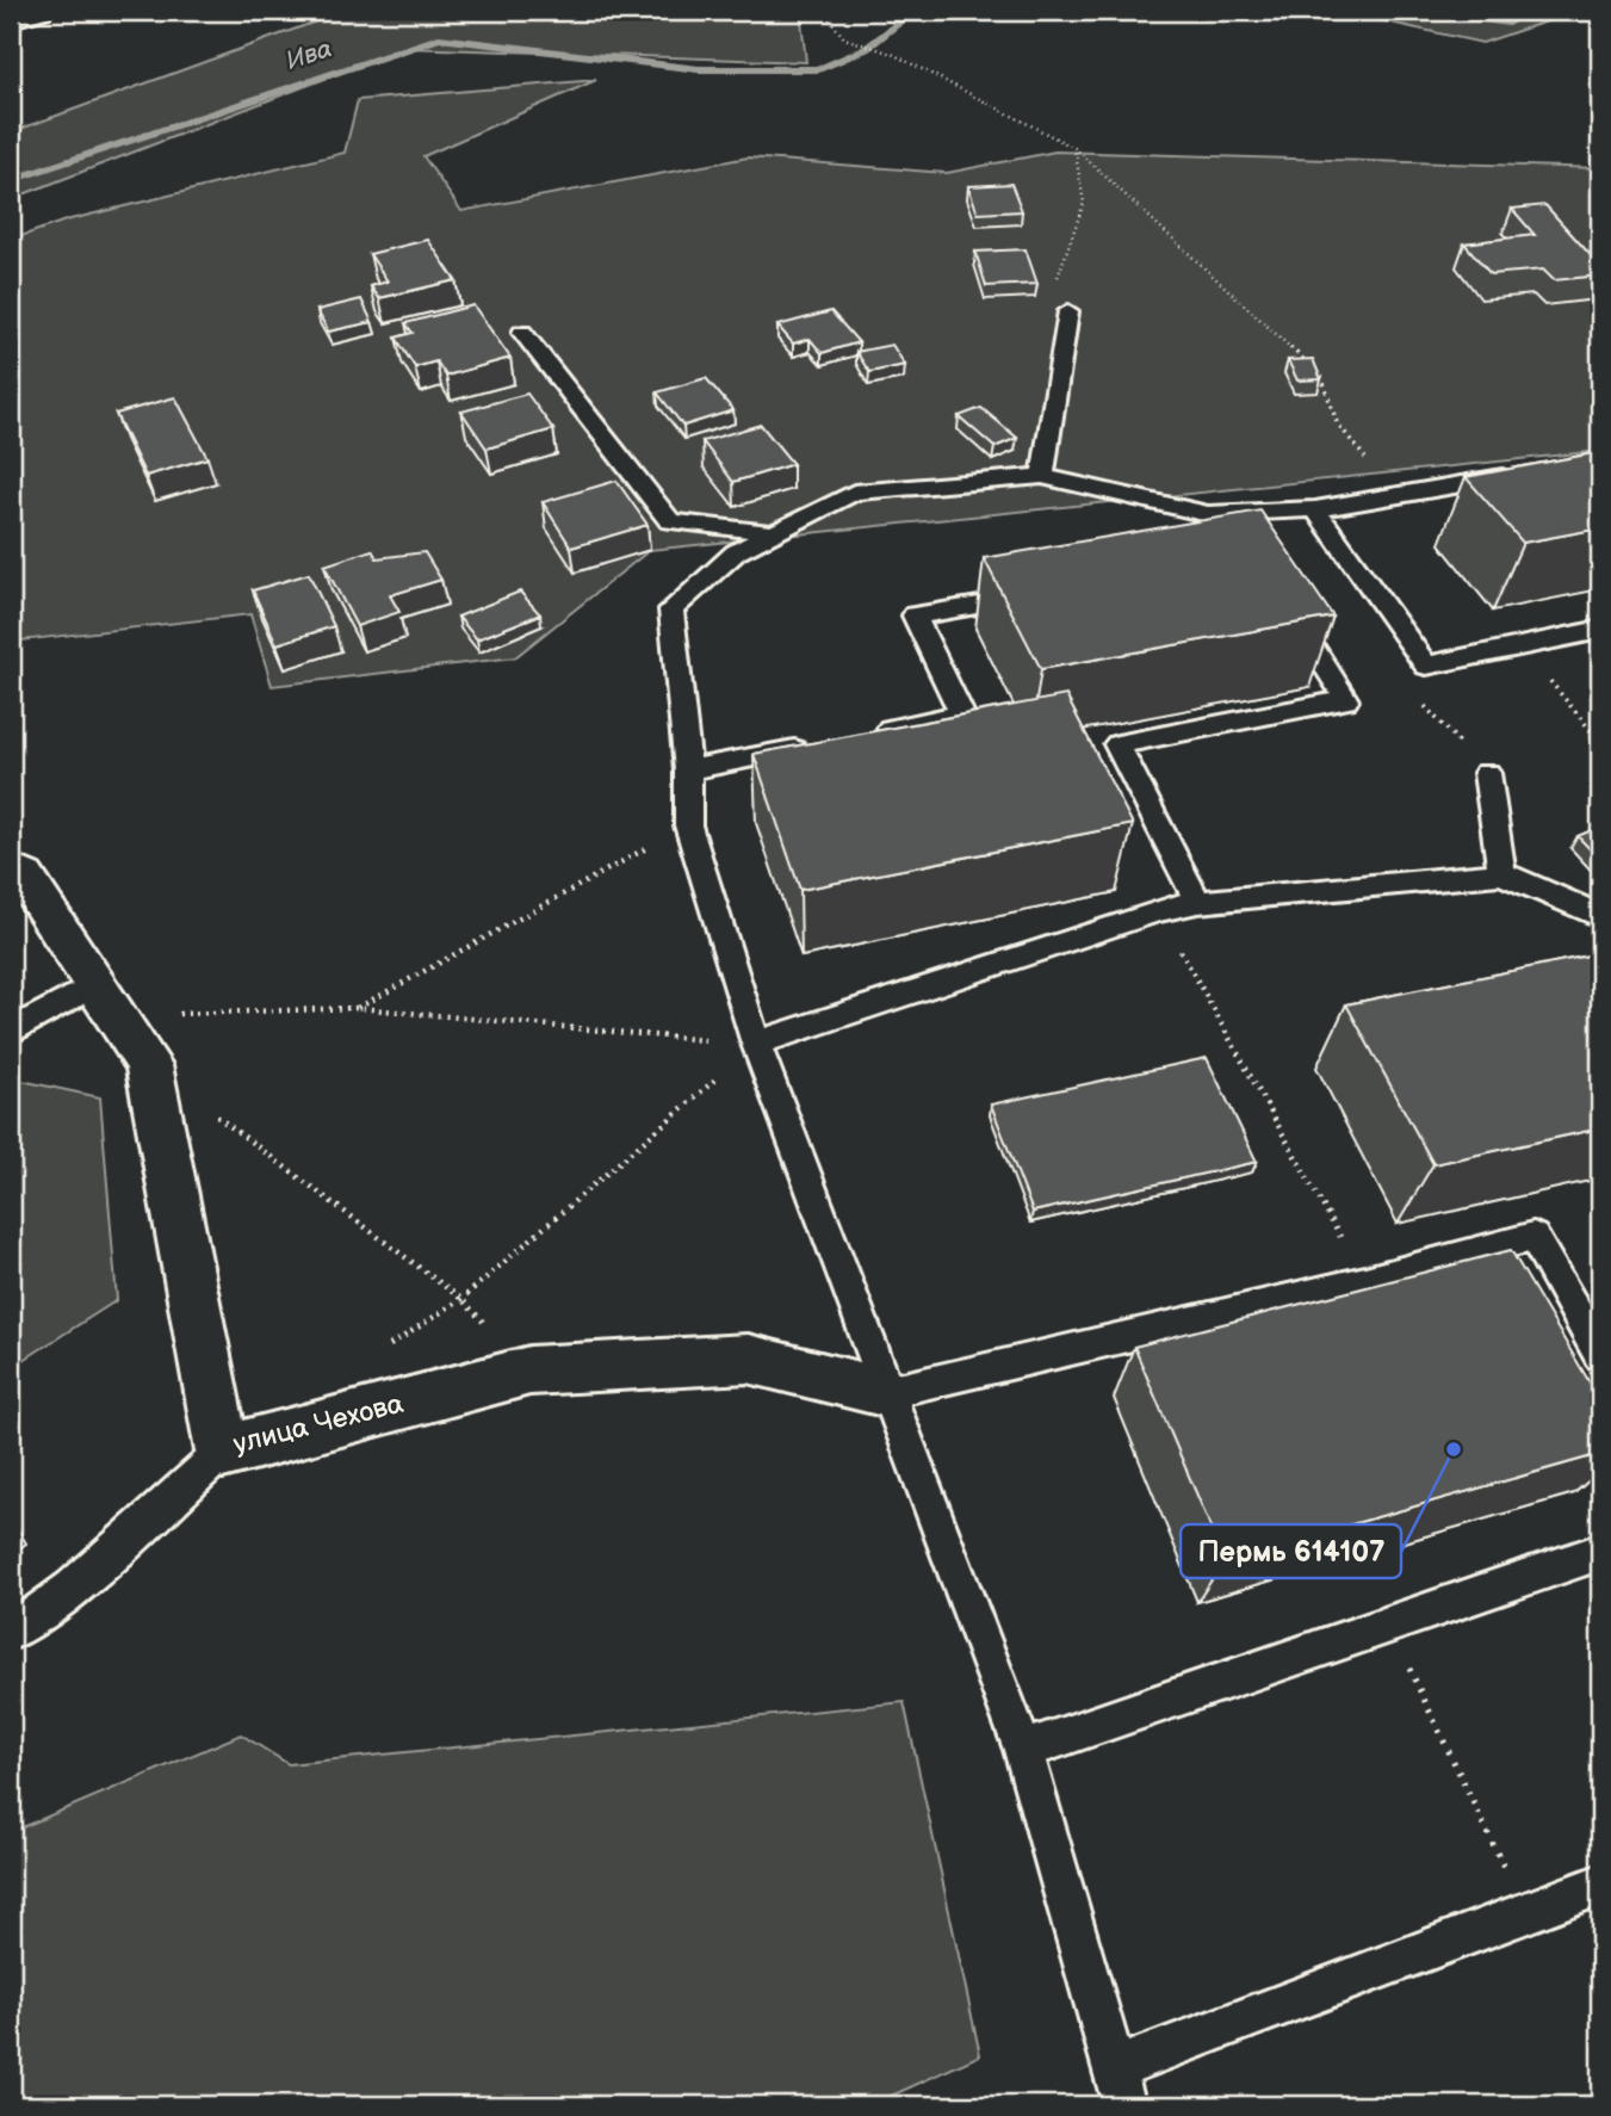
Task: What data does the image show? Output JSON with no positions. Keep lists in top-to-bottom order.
{
  "streets": {
    "street": ["улица Чехова"]
  },
  "water": ["Ива"],
  "places": ["Пермь 614107"]
}
